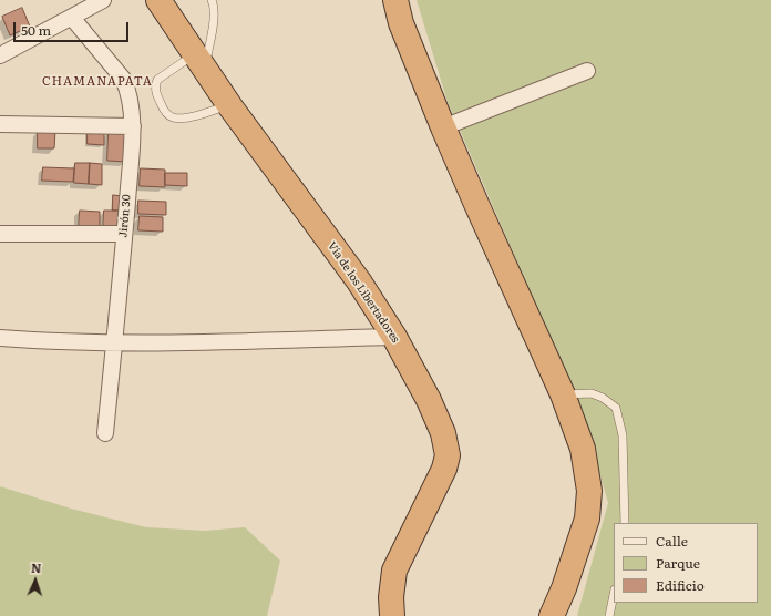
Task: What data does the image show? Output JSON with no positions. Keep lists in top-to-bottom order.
{
  "streets": {
    "highway": ["Vía de los Libertadores"],
    "street": ["Jirón 30"]
  },
  "districts": ["CHAMANAPATA"],
  "legend": ["Calle", "Parque", "Edificio"],
  "scale_bar": "50 m",
  "north": "top"
}
